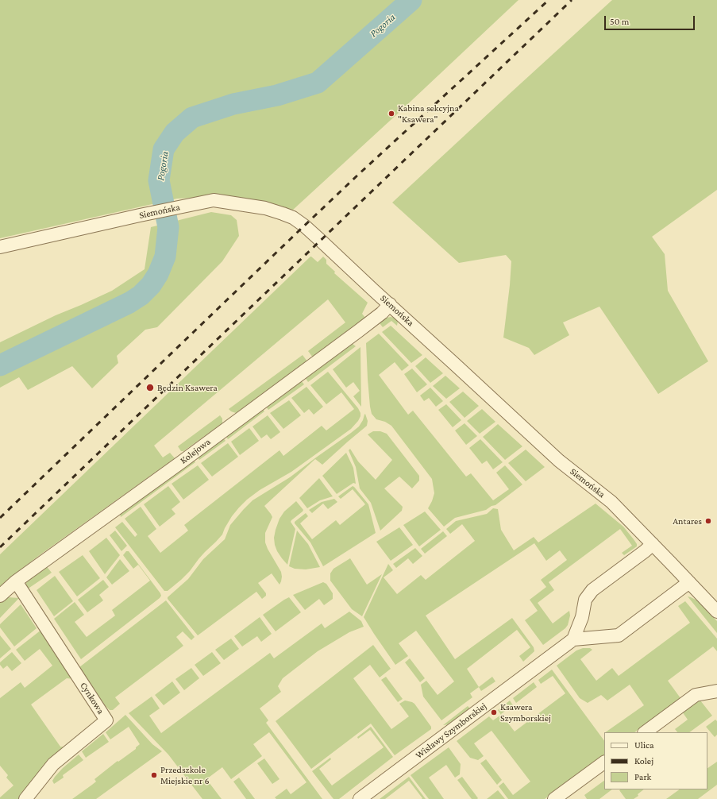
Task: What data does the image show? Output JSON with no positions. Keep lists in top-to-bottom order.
{
  "streets": {
    "street": [
      "Siemońska",
      "Kolejowa",
      "Cynkowa",
      "Wisławy Szymborskiej"
    ]
  },
  "crossings": [
    ["Siemońska", "Kolejowa"],
    ["Kolejowa", "Cynkowa"]
  ],
  "water": ["Pogoria"],
  "places": [
    "Kabina sekcyjna \"Ksawera\"",
    "Będzin Ksawera",
    "Antares",
    "Ksawera Szymborskiej",
    "Przedszkole Miejskie nr 6"
  ],
  "legend": ["Ulica", "Kolej", "Park"],
  "scale_bar": "50 m"
}
